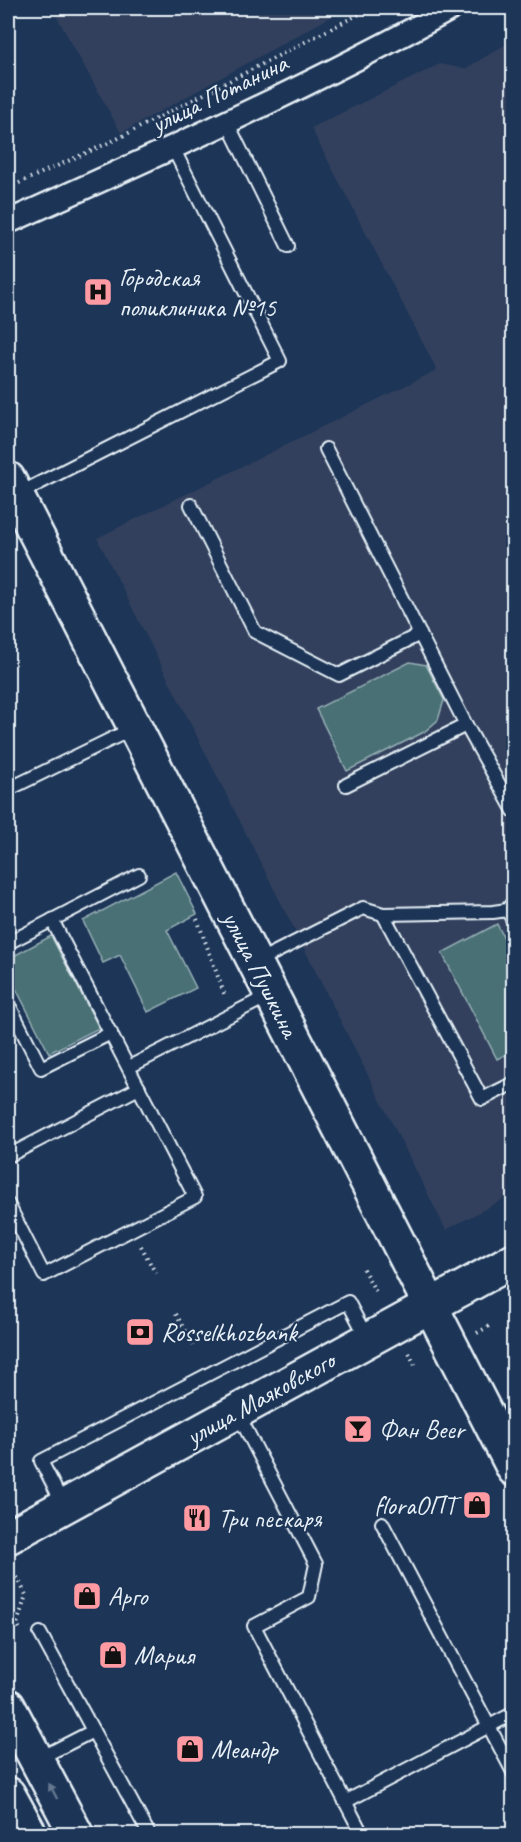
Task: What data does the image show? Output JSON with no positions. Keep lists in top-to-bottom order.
{
  "streets": {
    "street": ["улица Потанина", "улица Пушкина", "улица Маяковского"]
  },
  "crossings": [
    ["улица Пушкина", "улица Маяковского"]
  ],
  "places": {
    "hospital": ["Городская поликлиника №15"],
    "bank": ["Rosselkhozbank"],
    "bar": ["Фан Beer"],
    "shop": [
      "floraОПТ",
      "Арго",
      "Мария",
      "Меандр"
    ],
    "restaurant": ["Три пескаря"]
  }
}
